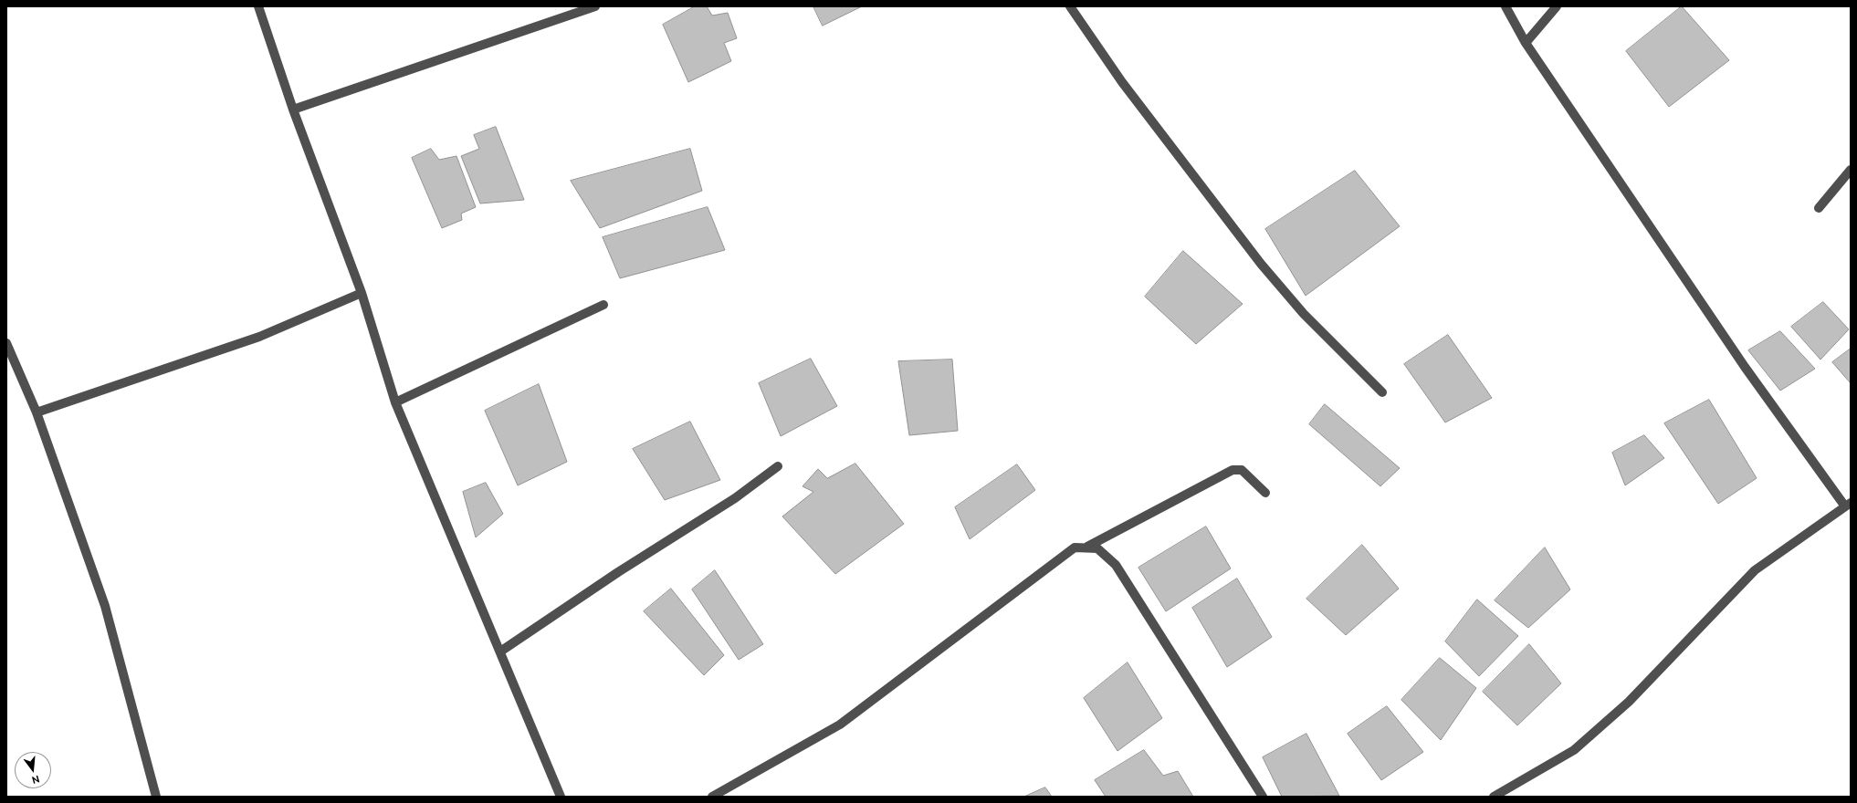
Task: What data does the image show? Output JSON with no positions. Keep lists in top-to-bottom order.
{
  "north": "bottom"
}
